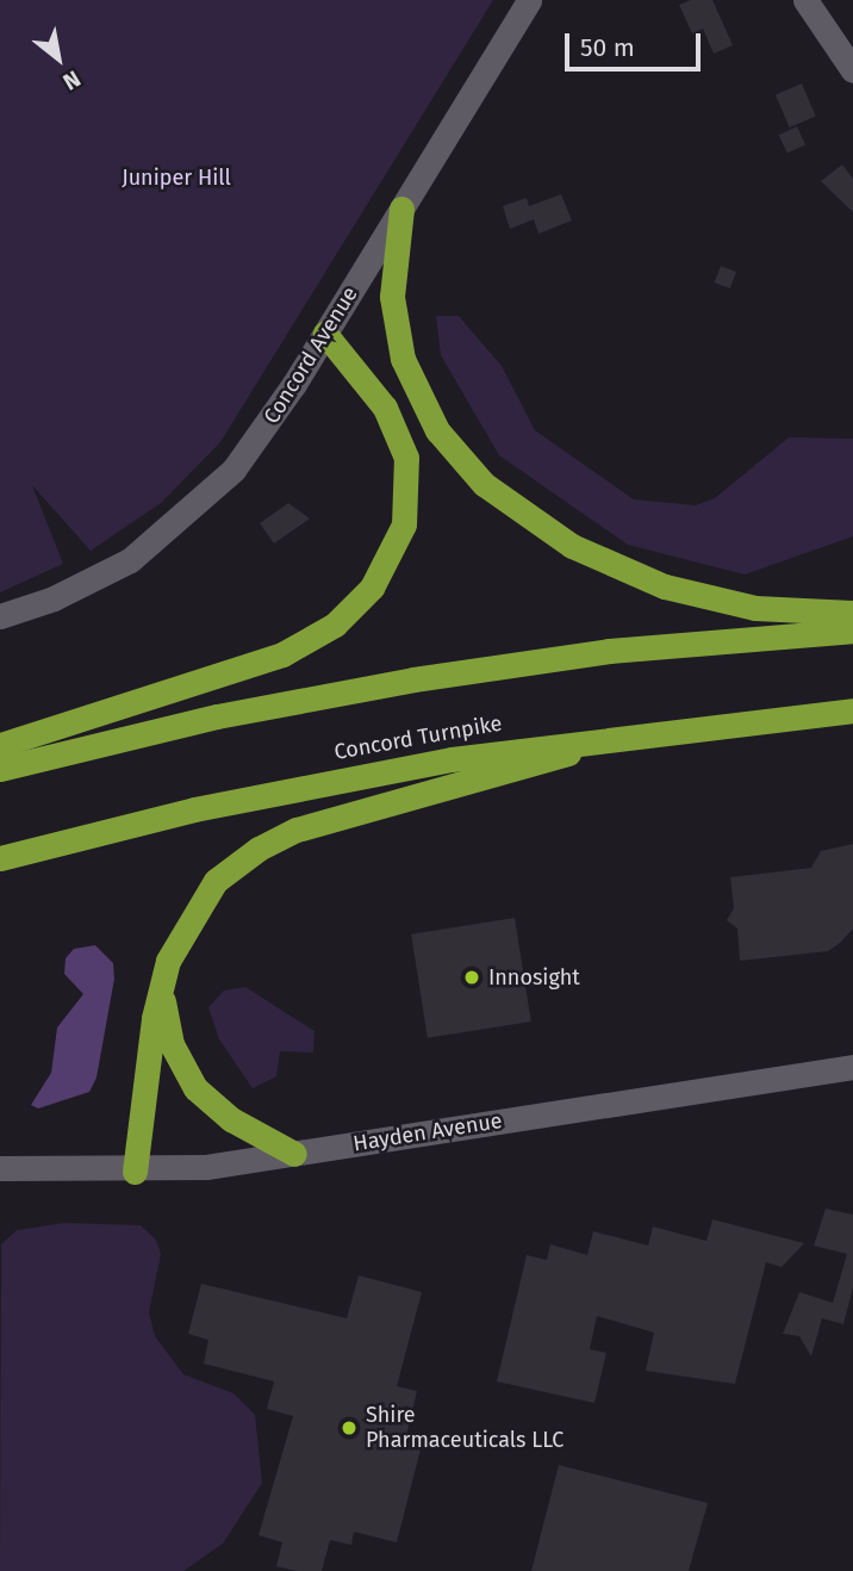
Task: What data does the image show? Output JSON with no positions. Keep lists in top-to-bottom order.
{
  "streets": {
    "highway": ["Concord Turnpike"],
    "main road": ["Concord Avenue", "Hayden Avenue"]
  },
  "parks": ["Juniper Hill"],
  "places": ["Innosight", "Shire Pharmaceuticals LLC"],
  "scale_bar": "50 m",
  "north": "bottom right"
}
